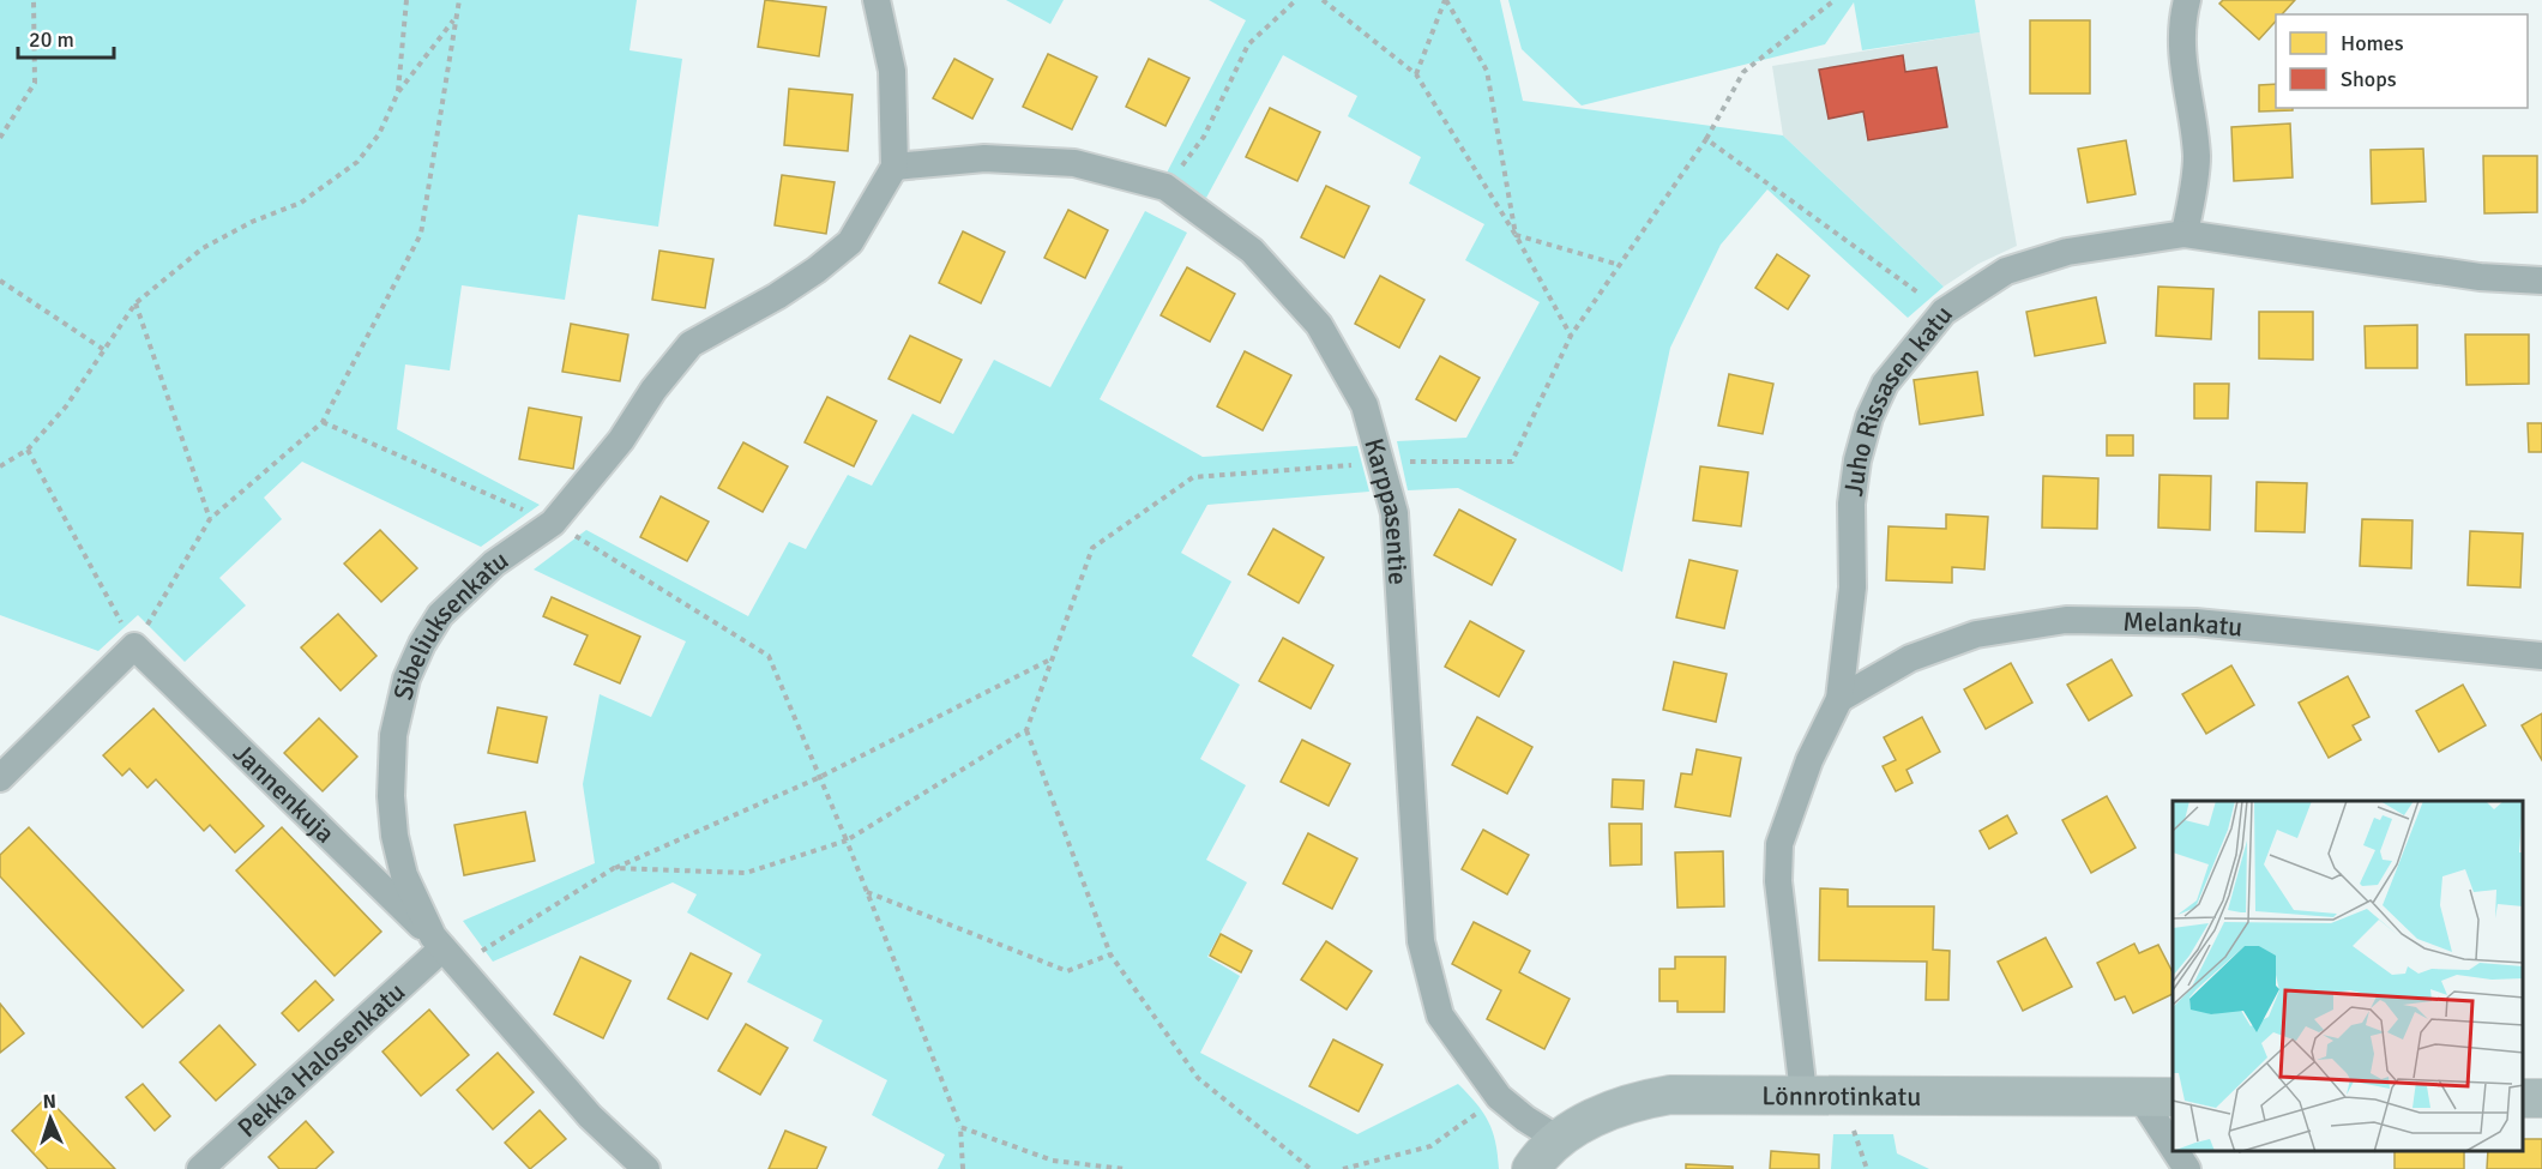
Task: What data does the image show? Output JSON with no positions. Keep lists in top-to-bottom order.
{
  "streets": {
    "street": [
      "Juho Rissasen katu",
      "Karppasentie",
      "Melankatu",
      "Sibeliuksenkatu",
      "Jannenkuja",
      "Pekka Halosenkatu",
      "Lönnrotinkatu"
    ]
  },
  "crossings": [
    ["Juho Rissasen katu", "Melankatu"],
    ["Juho Rissasen katu", "Lönnrotinkatu"],
    ["Karppasentie", "Sibeliuksenkatu"],
    ["Karppasentie", "Lönnrotinkatu"],
    ["Sibeliuksenkatu", "Jannenkuja"],
    ["Sibeliuksenkatu", "Pekka Halosenkatu"],
    ["Jannenkuja", "Pekka Halosenkatu"]
  ],
  "legend": ["Homes", "Shops"],
  "scale_bar": "20 m",
  "north": "top"
}
